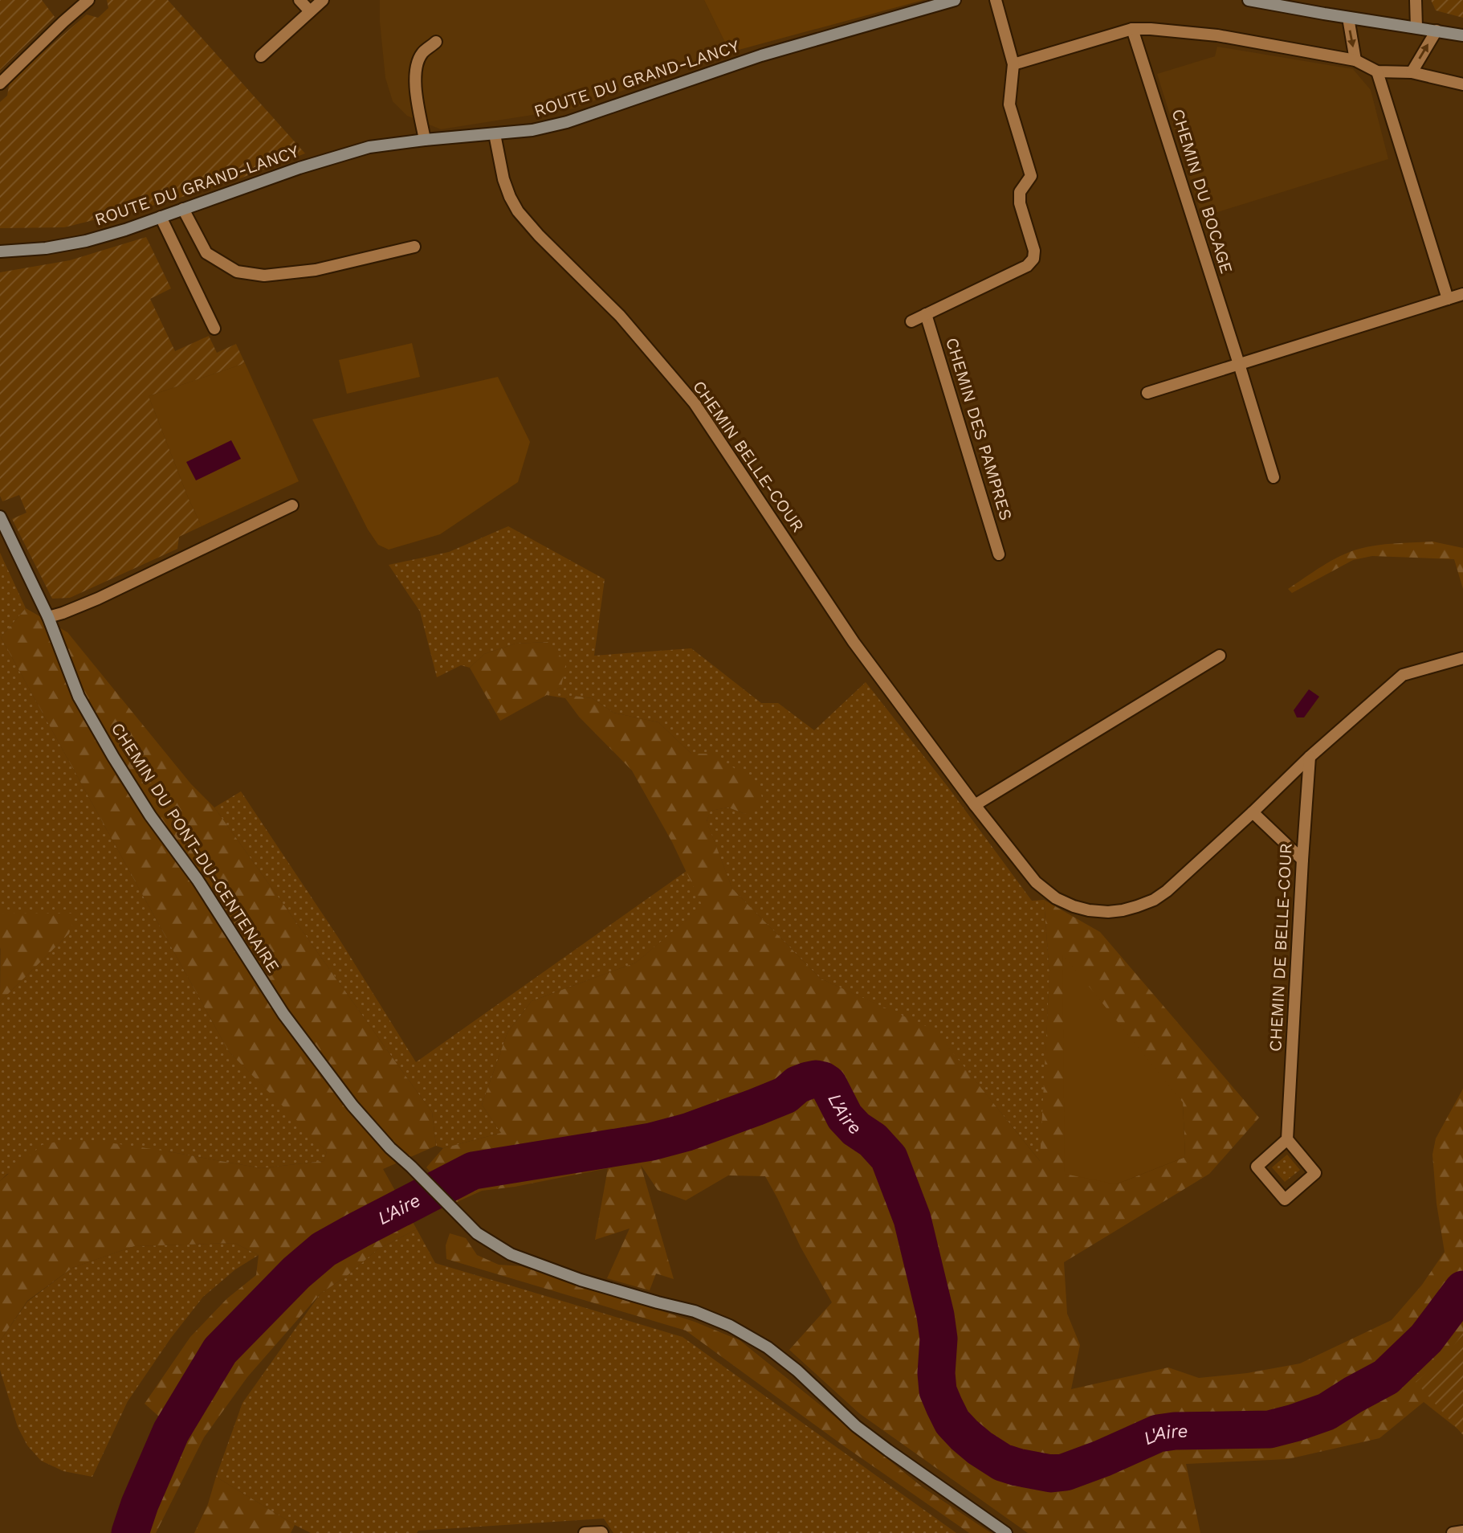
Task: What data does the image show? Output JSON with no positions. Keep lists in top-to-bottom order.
{
  "streets": {
    "street": [
      "ROUTE DU GRAND-LANCY",
      "CHEMIN DU BOCAGE",
      "CHEMIN DES PAMPRES",
      "CHEMIN BELLE-COUR",
      "CHEMIN DU PONT-DU-CENTENAIRE",
      "CHEMIN DE BELLE-COUR"
    ]
  },
  "crossings": [
    ["ROUTE DU GRAND-LANCY", "CHEMIN BELLE-COUR"]
  ],
  "water": ["L'Aire"]
}
